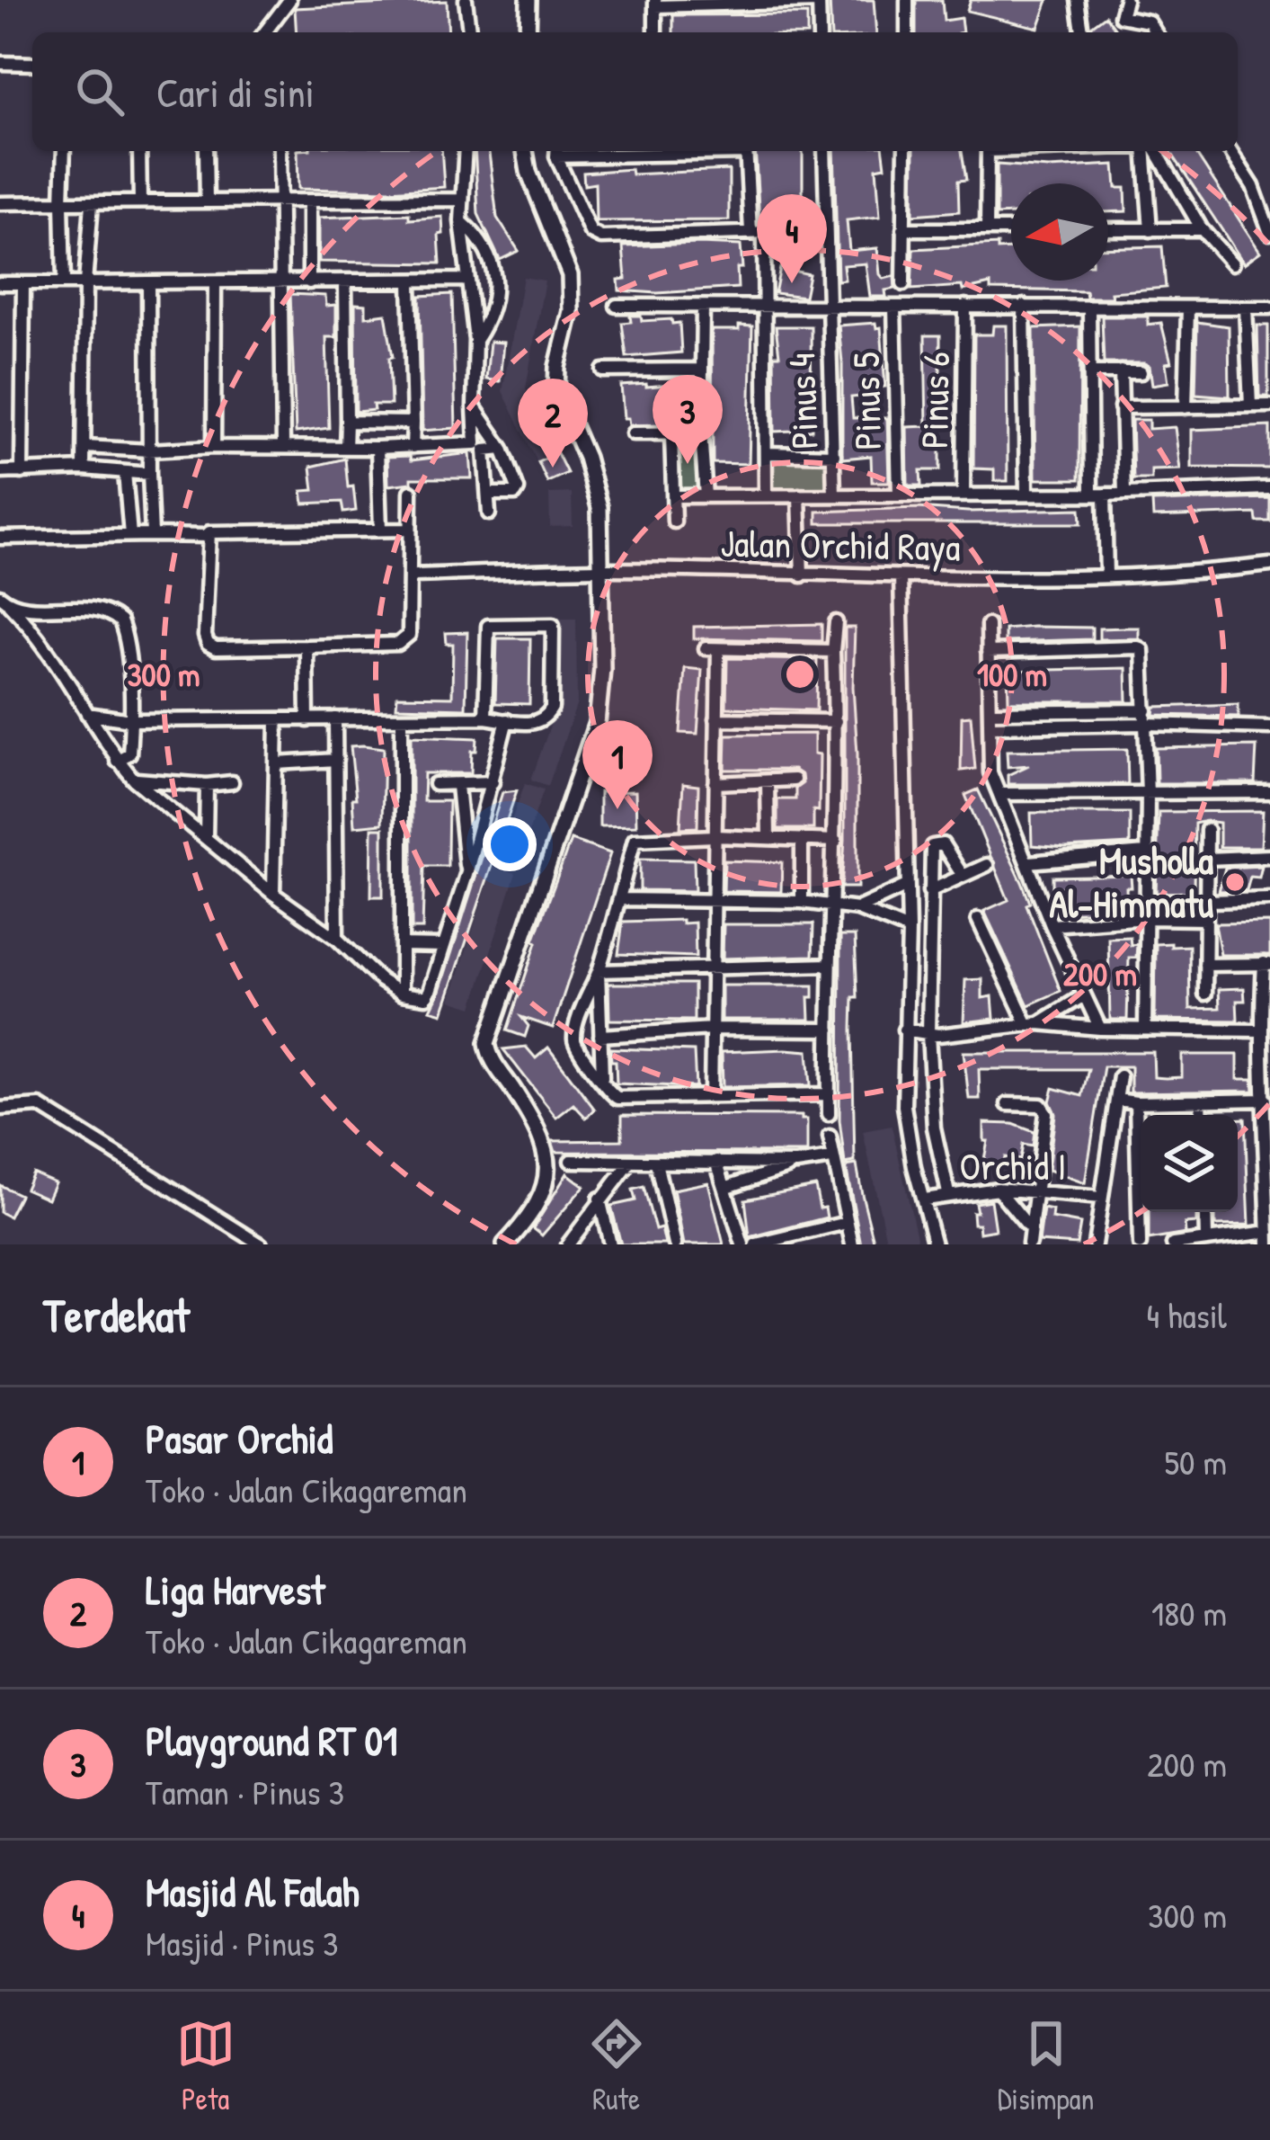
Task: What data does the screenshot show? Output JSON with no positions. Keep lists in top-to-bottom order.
{
  "streets": {
    "street": [
      "Pinus 6",
      "Pinus 4",
      "Pinus 5",
      "Jalan Orchid Raya",
      "Orchid I"
    ]
  },
  "places": ["Musholla Al-Himmatu"],
  "north": "left",
  "page": {
    "search": "Cari di sini",
    "pins": [
      "4",
      "3",
      "2",
      "1"
    ],
    "heading": ["Terdekat", "4 hasil"],
    "list": [
      {
        "mark": "1",
        "name": "Pasar Orchid",
        "note": "Toko · Jalan Cikagareman",
        "value": "50 m"
      },
      {
        "mark": "2",
        "name": "Liga Harvest",
        "note": "Toko · Jalan Cikagareman",
        "value": "180 m"
      },
      {
        "mark": "3",
        "name": "Playground RT 01",
        "note": "Taman · Pinus 3",
        "value": "200 m"
      },
      {
        "mark": "4",
        "name": "Masjid Al Falah",
        "note": "Masjid · Pinus 3",
        "value": "300 m"
      }
    ],
    "nav": ["Peta", "Rute", "Disimpan"]
  },
  "rings": ["100 m", "300 m", "200 m"]
}
